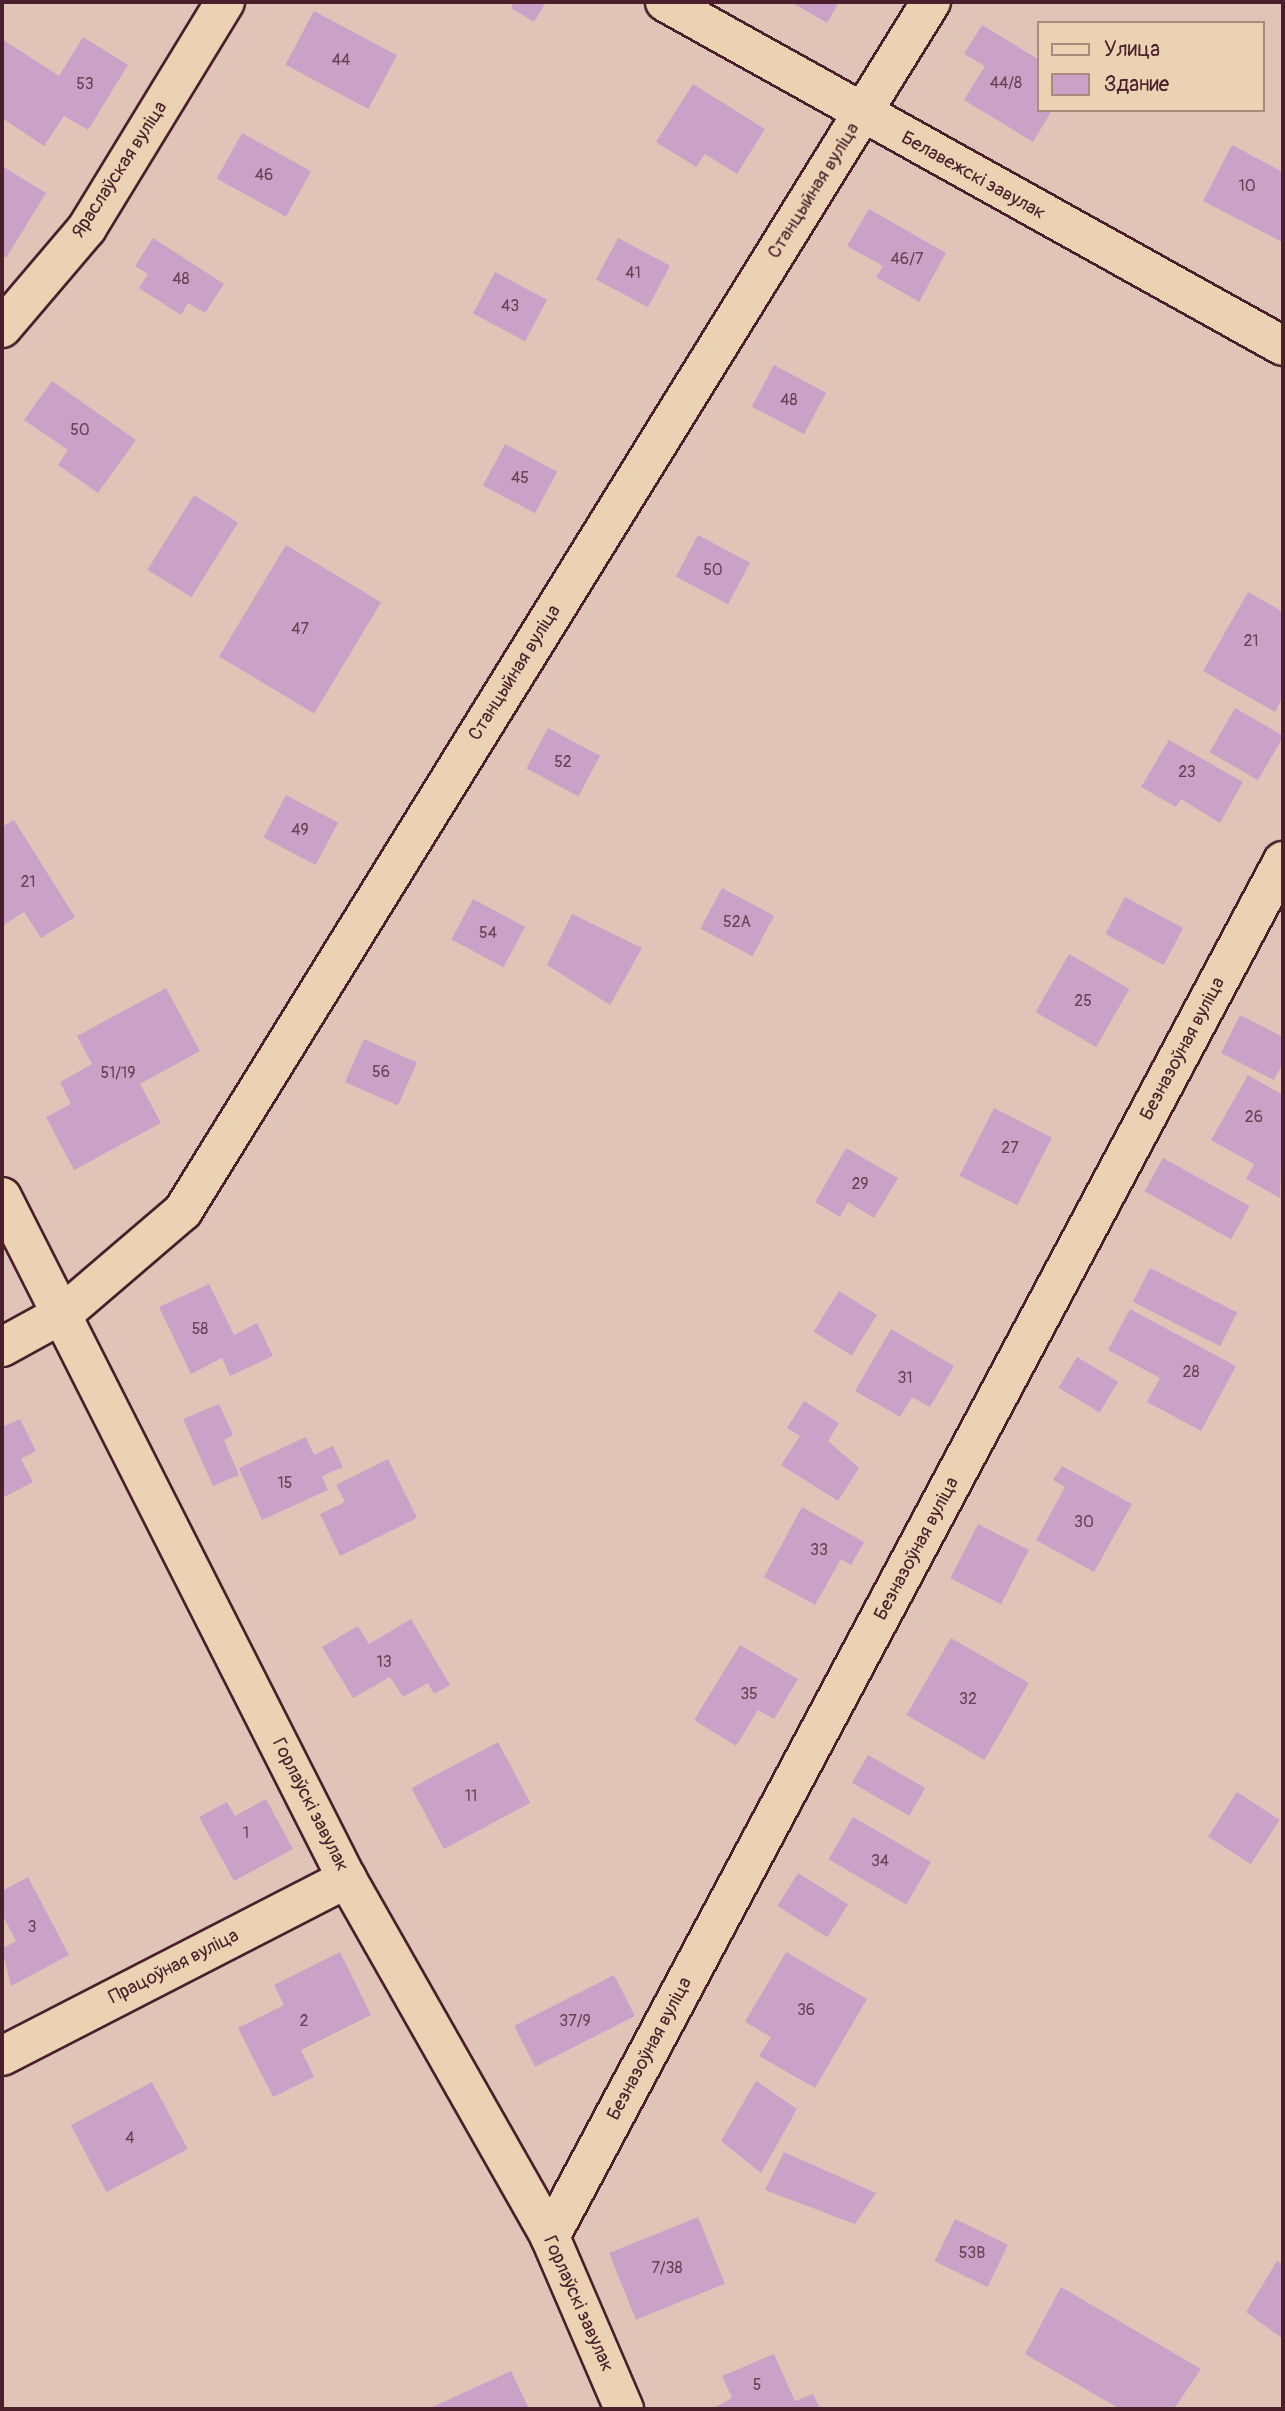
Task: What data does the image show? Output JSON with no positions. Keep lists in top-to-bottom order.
{
  "streets": {
    "street": [
      "Яраслаўская вуліца",
      "Белавежскі завулак",
      "Станцыйная вуліца",
      "Безназоўная вуліца",
      "Горлаўскі завулак",
      "Працоўная вуліца"
    ]
  },
  "crossings": [
    ["Белавежскі завулак", "Станцыйная вуліца"],
    ["Станцыйная вуліца", "Горлаўскі завулак"],
    ["Безназоўная вуліца", "Горлаўскі завулак"],
    ["Горлаўскі завулак", "Працоўная вуліца"]
  ],
  "house_numbers": [
    "44",
    "44/8",
    "53",
    "46",
    "10",
    "46/7",
    "41",
    "48",
    "43",
    "48",
    "50",
    "45",
    "50",
    "47",
    "21",
    "52",
    "23",
    "49",
    "21",
    "52А",
    "54",
    "25",
    "56",
    "51/19",
    "26",
    "27",
    "29",
    "58",
    "28",
    "31",
    "15",
    "30",
    "33",
    "13",
    "35",
    "32",
    "11",
    "1",
    "34",
    "3",
    "36",
    "2",
    "37/9",
    "4",
    "53В",
    "7/38",
    "5"
  ],
  "legend": ["Улица", "Здание"]
}
